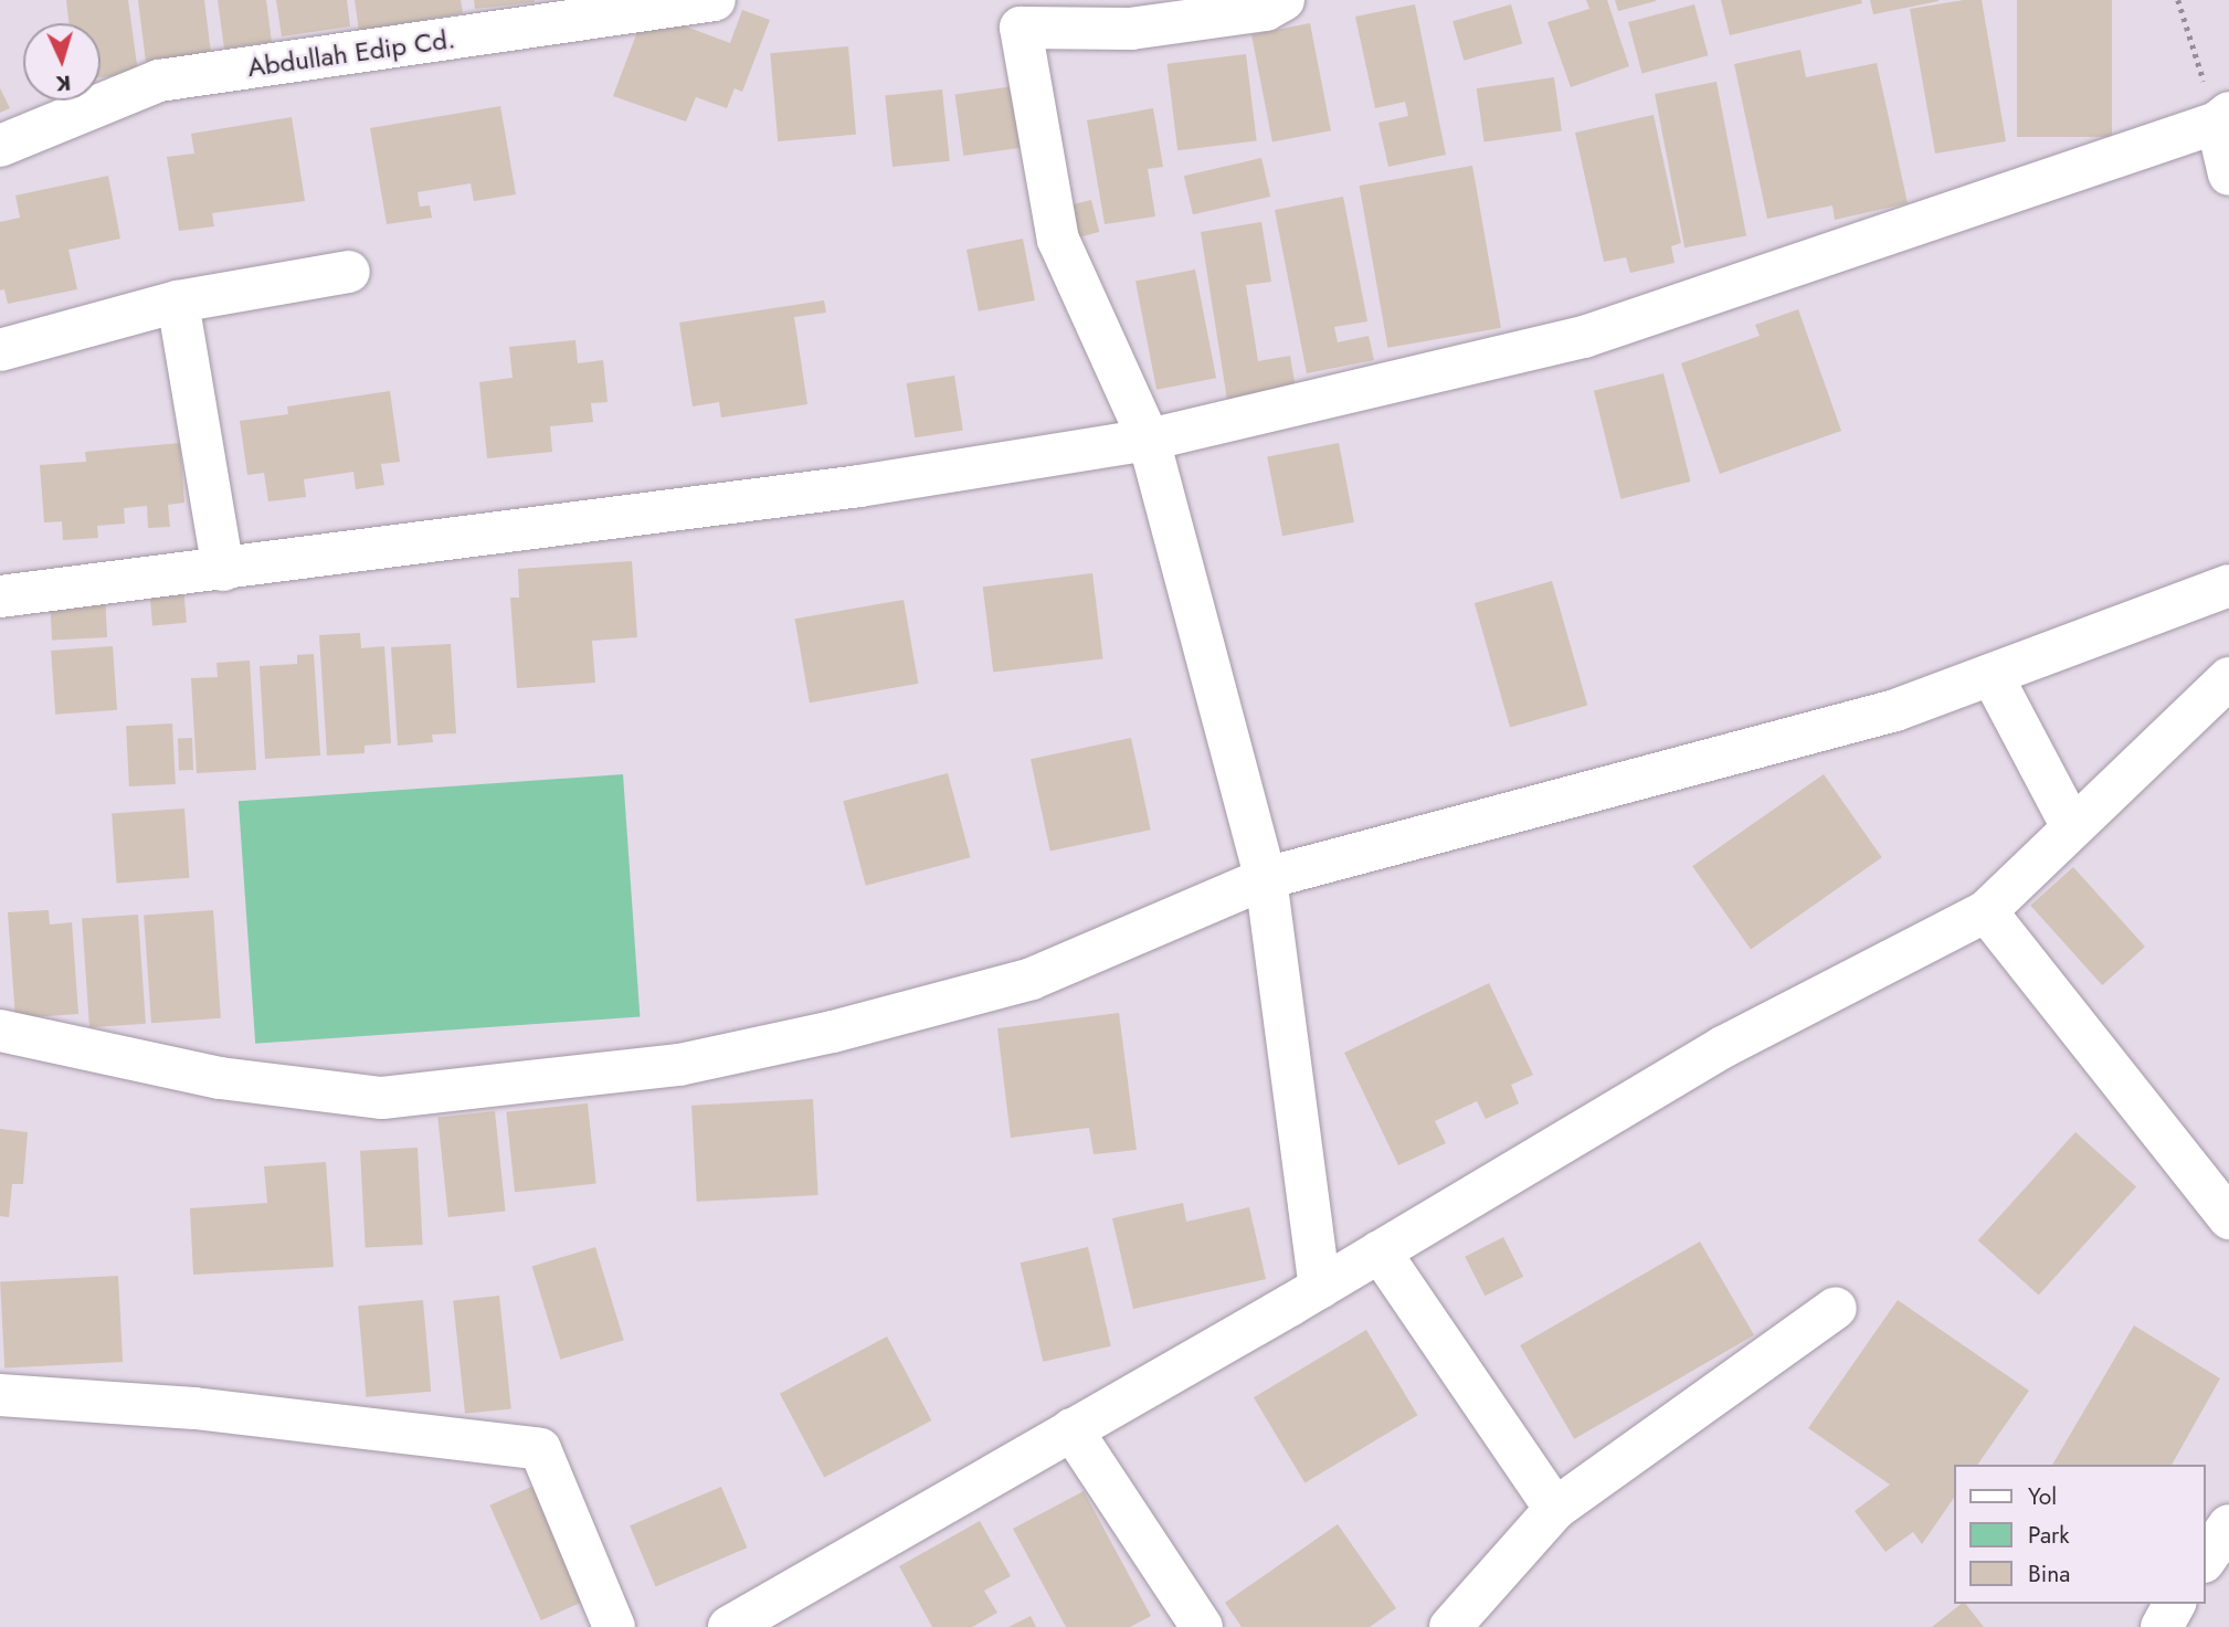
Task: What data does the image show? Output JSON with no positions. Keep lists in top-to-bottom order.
{
  "streets": {
    "street": ["Abdullah Edip Cd."]
  },
  "legend": ["Yol", "Park", "Bina"],
  "north": "bottom"
}
